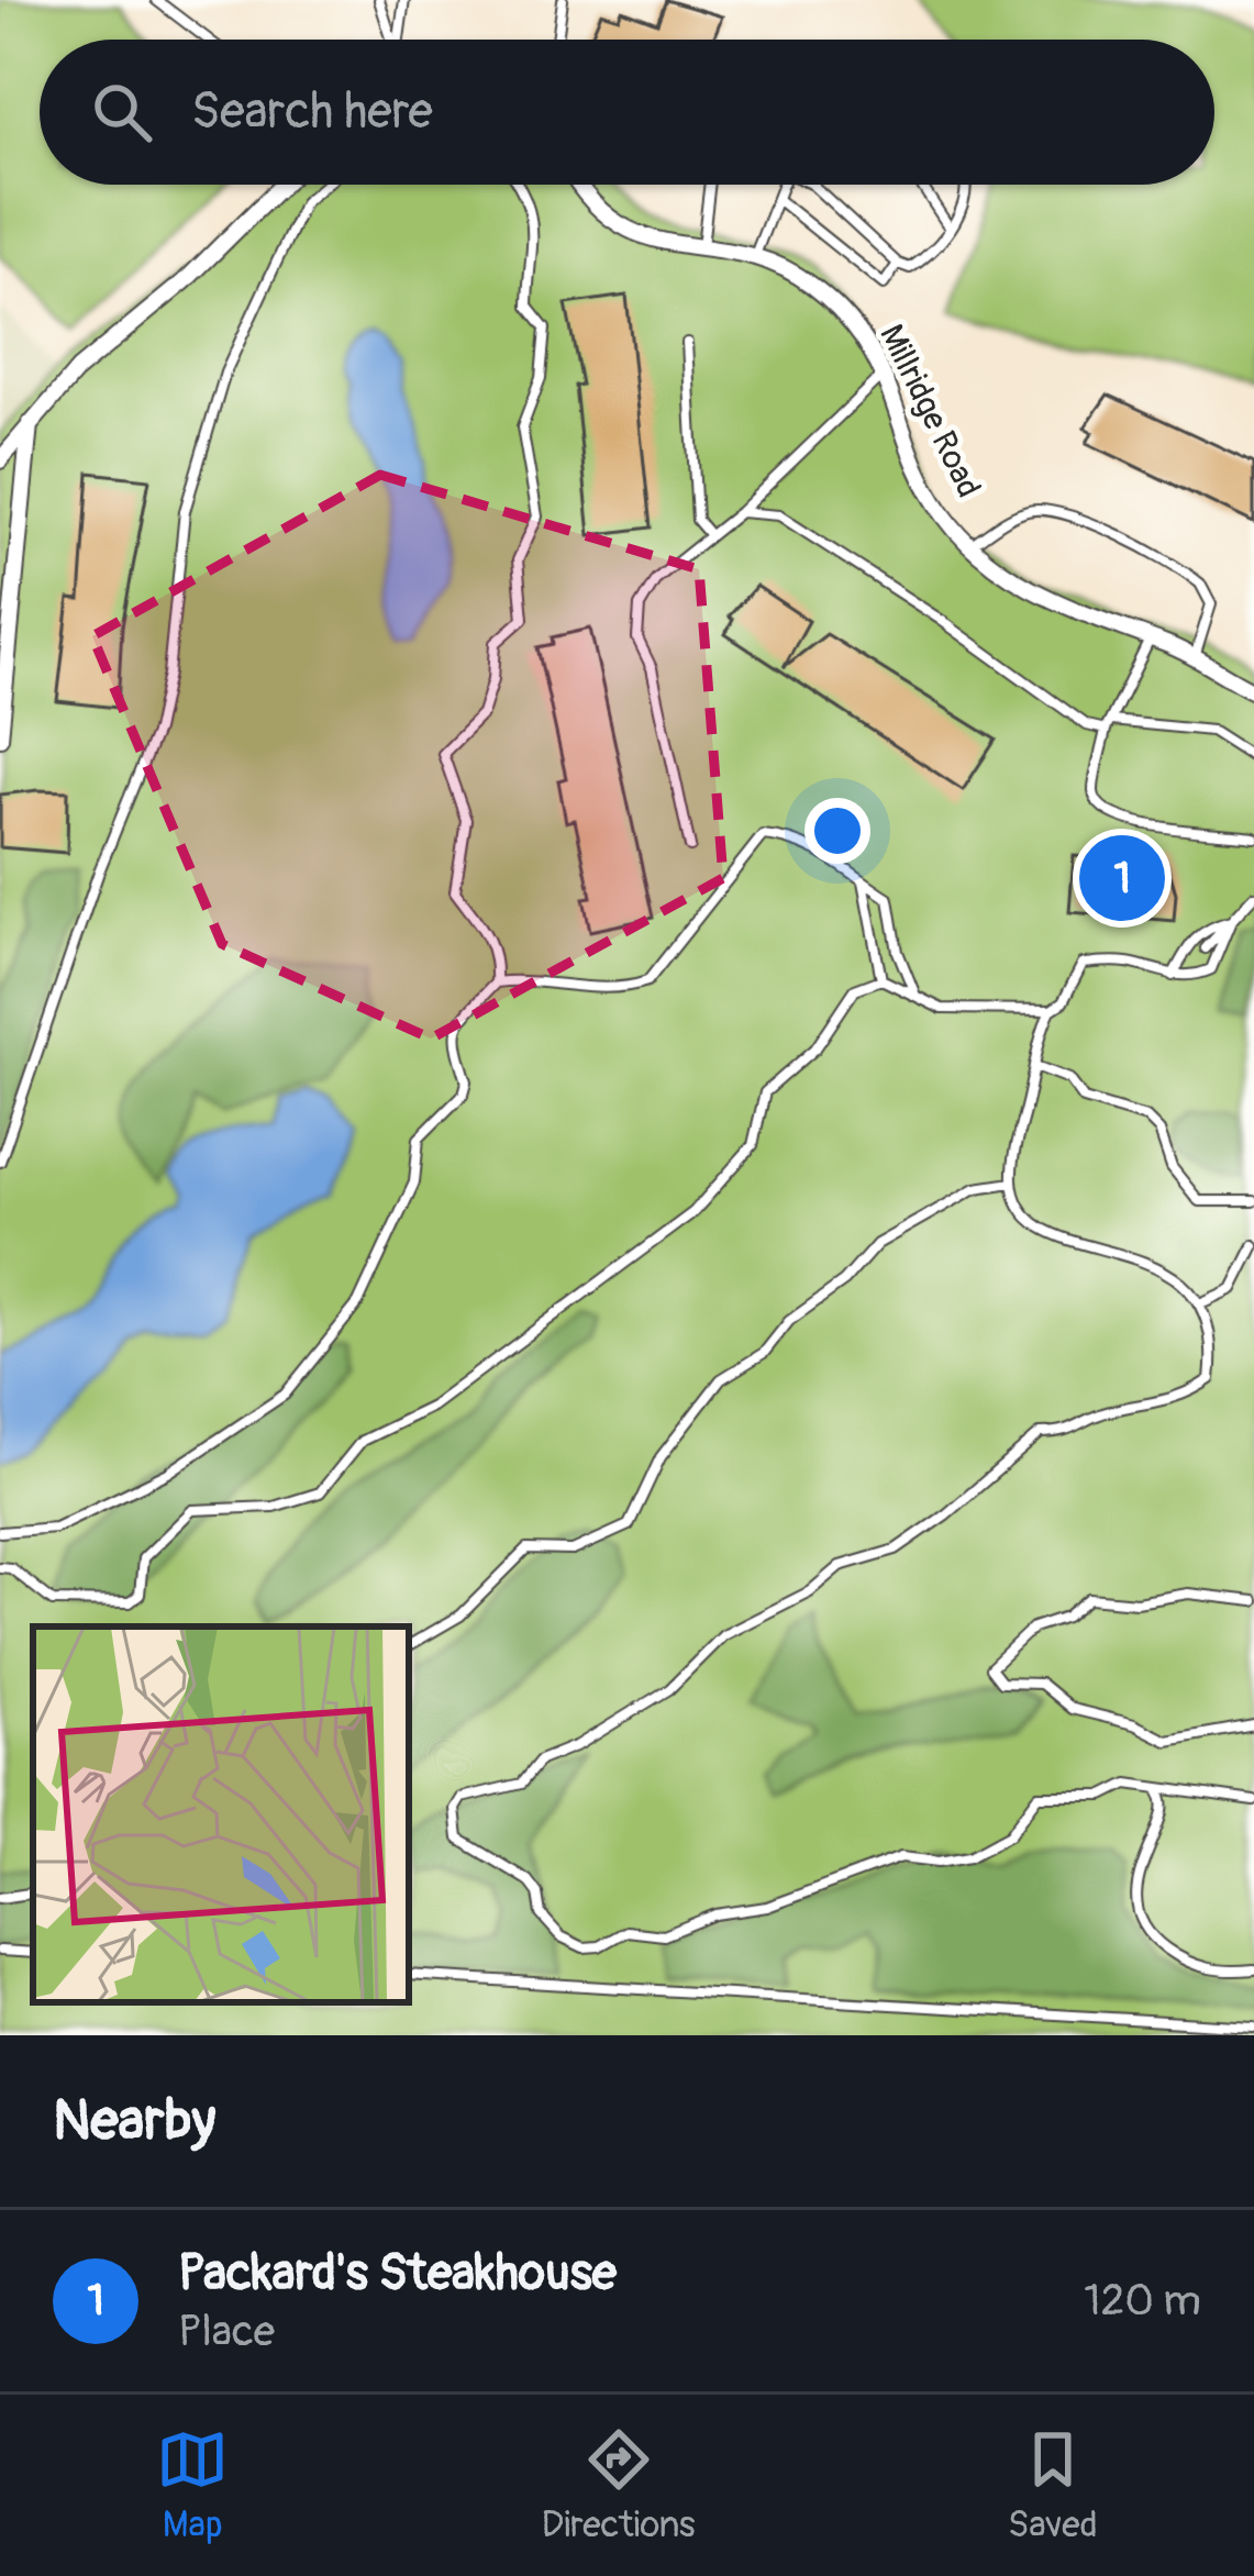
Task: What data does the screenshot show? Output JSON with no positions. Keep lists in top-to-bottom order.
{
  "streets": {
    "street": ["Millridge Road"]
  },
  "page": {
    "search": "Search here",
    "pins": "1",
    "heading": "Nearby",
    "list": [
      {
        "mark": "1",
        "name": "Packard's Steakhouse",
        "note": "Place",
        "value": "120 m"
      }
    ],
    "nav": ["Map", "Directions", "Saved"]
  }
}
